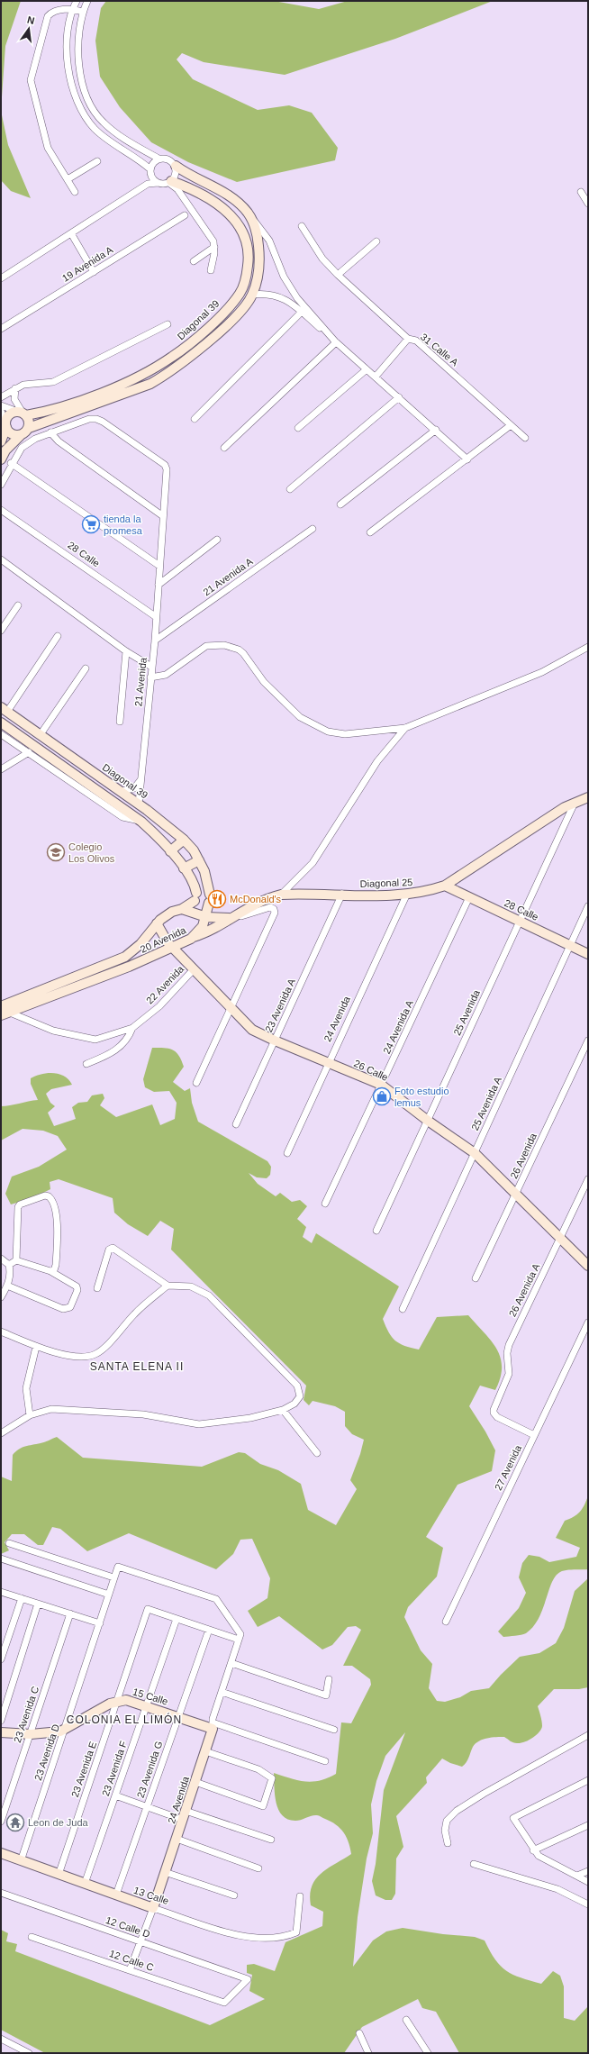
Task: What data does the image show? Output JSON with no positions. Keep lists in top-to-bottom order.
{
  "streets": {
    "street": [
      "19 Avenida A",
      "Diagonal 39",
      "31 Calle A",
      "28 Calle",
      "21 Avenida A",
      "21 Avenida",
      "Diagonal 25",
      "20 Avenida",
      "22 Avenida",
      "23 Avenida A",
      "25 Avenida",
      "24 Avenida",
      "24 Avenida A",
      "26 Calle",
      "25 Avenida A",
      "26 Avenida",
      "26 Avenida A",
      "27 Avenida",
      "15 Calle",
      "23 Avenida C",
      "23 Avenida D",
      "23 Avenida F",
      "23 Avenida E",
      "23 Avenida G",
      "13 Calle",
      "12 Calle D",
      "12 Calle C"
    ]
  },
  "crossings": [
    ["Diagonal 39", "21 Avenida"],
    ["Diagonal 39", "Diagonal 25"],
    ["Diagonal 39", "20 Avenida"],
    ["28 Calle", "21 Avenida"],
    ["28 Calle", "Diagonal 25"],
    ["28 Calle", "25 Avenida"],
    ["28 Calle", "24 Avenida A"],
    ["28 Calle", "25 Avenida A"],
    ["21 Avenida A", "21 Avenida"],
    ["Diagonal 25", "20 Avenida"],
    ["Diagonal 25", "23 Avenida A"],
    ["Diagonal 25", "25 Avenida"],
    ["Diagonal 25", "24 Avenida"],
    ["20 Avenida", "22 Avenida"],
    ["20 Avenida", "26 Calle"],
    ["22 Avenida", "26 Calle"],
    ["23 Avenida A", "26 Calle"],
    ["25 Avenida", "26 Calle"],
    ["24 Avenida", "26 Calle"],
    ["24 Avenida", "15 Calle"],
    ["24 Avenida", "23 Avenida D"],
    ["24 Avenida", "13 Calle"],
    ["24 Avenida", "12 Calle D"],
    ["24 Avenida", "12 Calle C"],
    ["24 Avenida A", "26 Calle"],
    ["26 Calle", "25 Avenida A"],
    ["26 Calle", "26 Avenida"],
    ["26 Calle", "26 Avenida A"],
    ["26 Avenida A", "27 Avenida"],
    ["15 Calle", "23 Avenida C"],
    ["15 Calle", "23 Avenida D"],
    ["15 Calle", "23 Avenida F"],
    ["15 Calle", "23 Avenida E"],
    ["15 Calle", "23 Avenida G"],
    ["23 Avenida D", "13 Calle"],
    ["23 Avenida F", "23 Avenida E"],
    ["23 Avenida F", "13 Calle"],
    ["23 Avenida E", "13 Calle"],
    ["23 Avenida G", "13 Calle"],
    ["12 Calle D", "12 Calle C"]
  ],
  "districts": ["SANTA ELENA II", "COLONIA EL LIMÓN"],
  "places": {
    "supermarket": ["tienda la promesa"],
    "school or university": ["Colegio Los Olivos"],
    "restaurant": ["McDonald's"],
    "shop": ["Foto estudio lemus"],
    "temple": ["Leon de Juda"]
  },
  "north": "top"
}
